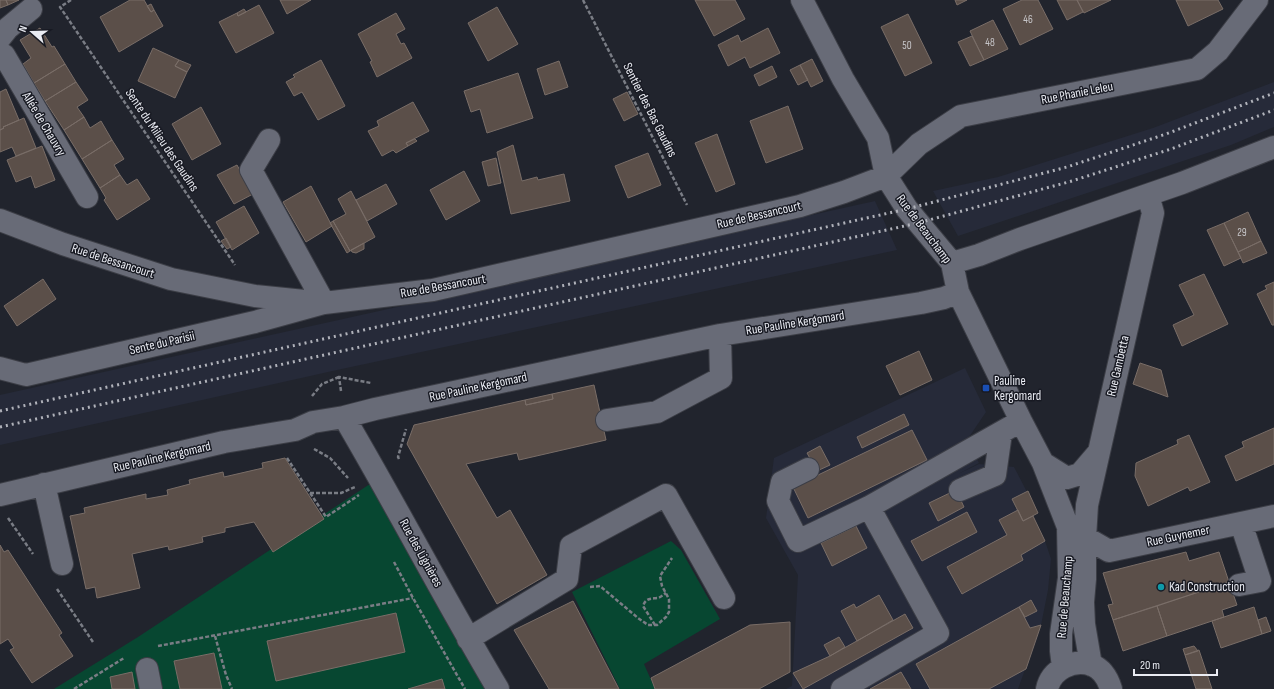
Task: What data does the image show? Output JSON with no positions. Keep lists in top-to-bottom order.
{
  "streets": {
    "street": [
      "Rue Phanie Leleu",
      "Allée de Chauvry",
      "Rue de Bessancourt",
      "Rue de Beauchamp",
      "Rue Pauline Kergomard",
      "Sente du Parisii",
      "Rue Gambetta",
      "Rue Guynemer",
      "Rue des Lignières"
    ],
    "path": ["Sentier des Bas Gaudins", "Sente du Milieu des Gaudins"]
  },
  "crossings": [
    ["Rue Phanie Leleu", "Rue de Bessancourt"],
    ["Rue Phanie Leleu", "Rue de Beauchamp"],
    ["Sentier des Bas Gaudins", "Rue de Bessancourt"],
    ["Sente du Milieu des Gaudins", "Rue de Bessancourt"],
    ["Rue de Bessancourt", "Rue de Beauchamp"],
    ["Rue de Bessancourt", "Sente du Parisii"],
    ["Rue de Beauchamp", "Rue Pauline Kergomard"],
    ["Rue de Beauchamp", "Rue Gambetta"],
    ["Rue de Beauchamp", "Rue Guynemer"],
    ["Rue Pauline Kergomard", "Rue des Lignières"],
    ["Rue Gambetta", "Rue Guynemer"]
  ],
  "places": {
    "transit": ["Pauline Kergomard"],
    "other": ["Kad Construction"]
  },
  "house_numbers": [
    "46",
    "48",
    "50",
    "29"
  ],
  "scale_bar": "20 m",
  "north": "left"
}
